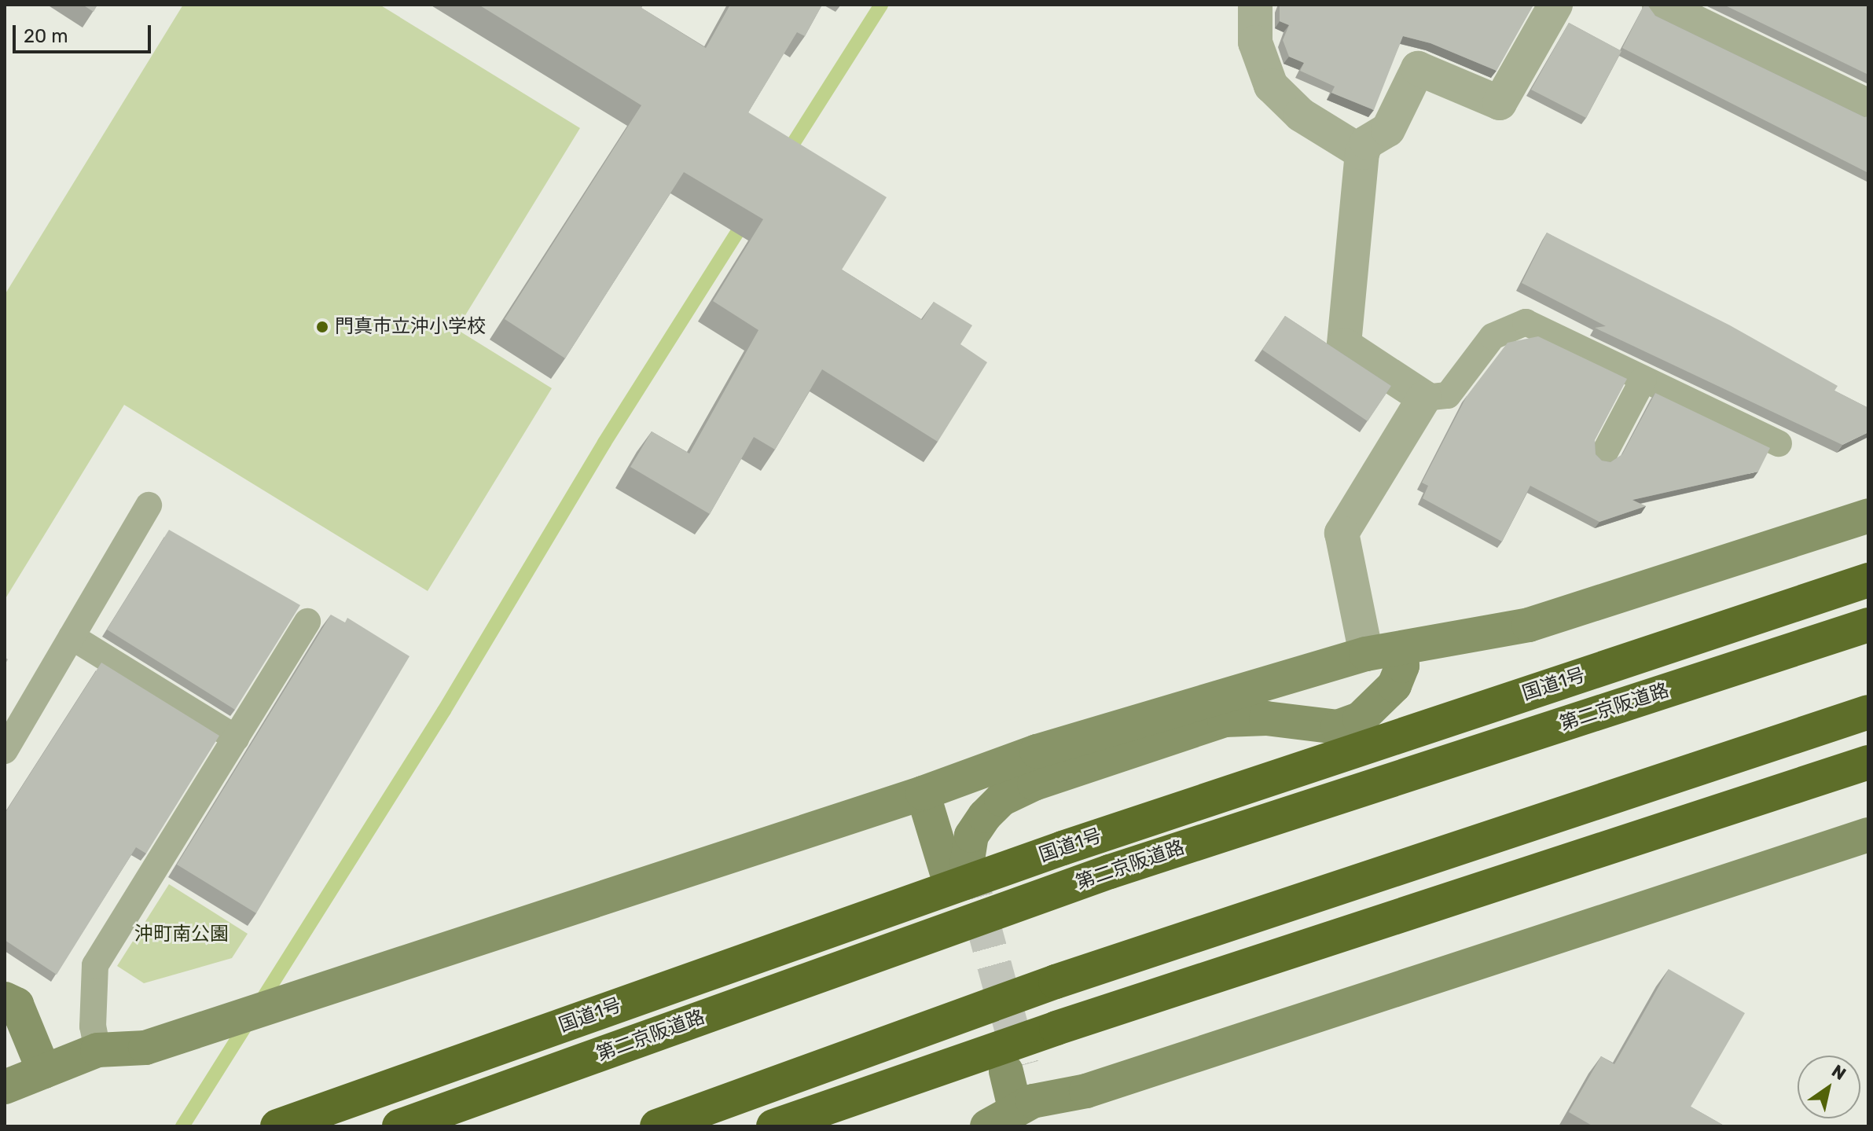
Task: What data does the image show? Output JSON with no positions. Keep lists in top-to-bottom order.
{
  "streets": {
    "highway": ["国道1号", "第二京阪道路"]
  },
  "parks": ["沖町南公園"],
  "places": ["門真市立沖小学校"],
  "scale_bar": "20 m",
  "north": "top right"
}
